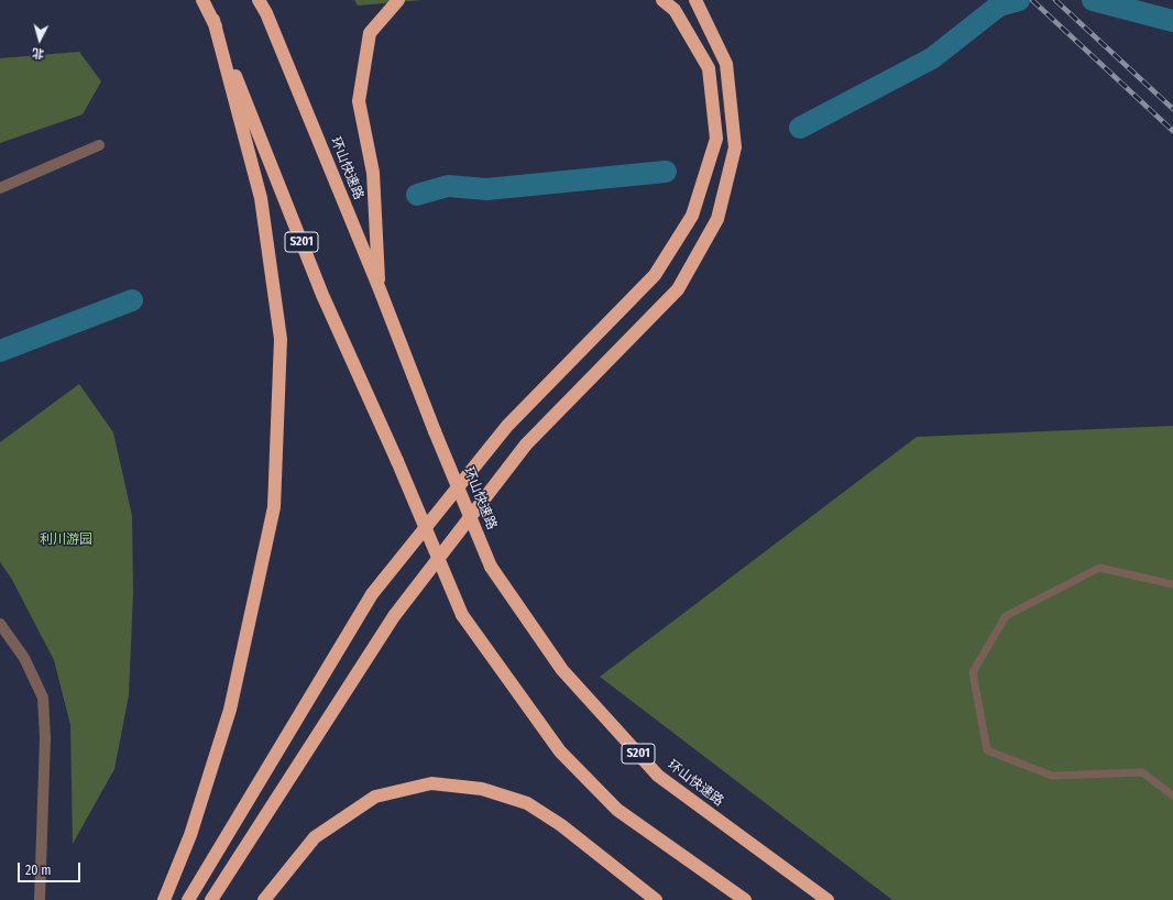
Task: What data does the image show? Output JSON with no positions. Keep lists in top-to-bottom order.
{
  "streets": {
    "highway": ["环山快速路", "S201"]
  },
  "parks": ["利川游园"],
  "scale_bar": "20 m",
  "north": "bottom"
}
